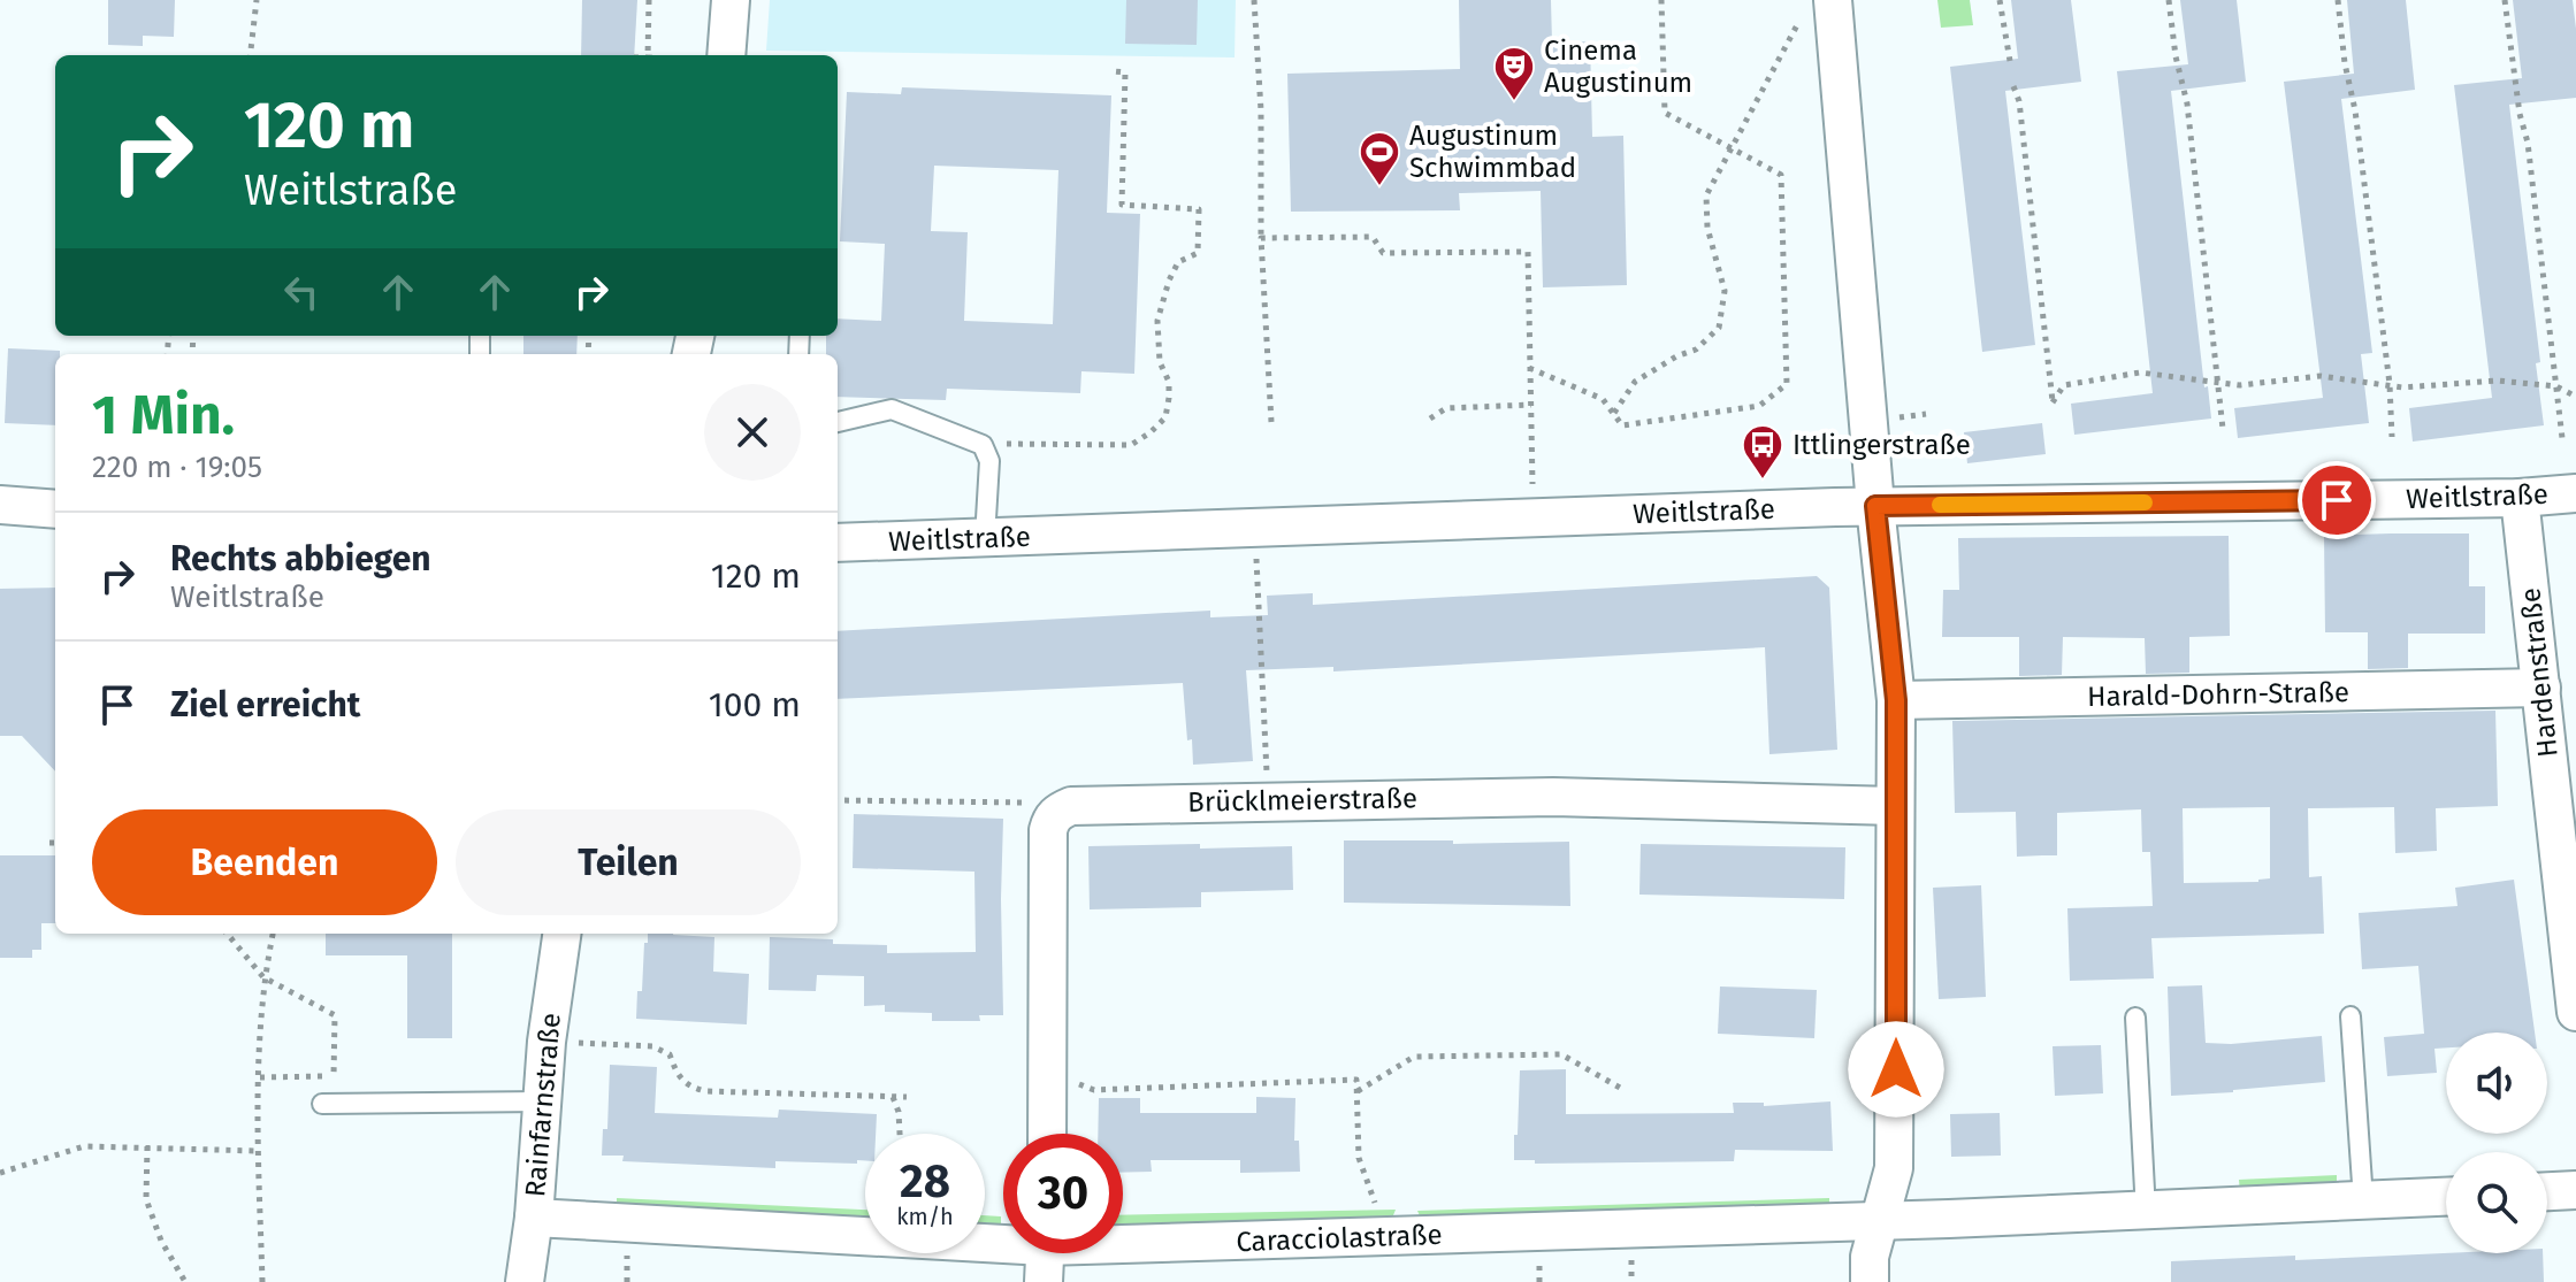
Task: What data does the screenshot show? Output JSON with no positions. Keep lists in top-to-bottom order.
{
  "streets": {
    "street": [
      "Weitlstraße",
      "Hardenstraße",
      "Harald-Dohrn-Straße",
      "Brücklmeierstraße",
      "Rainfarnstraße",
      "Caracciolastraße"
    ]
  },
  "crossings": [
    ["Weitlstraße", "Hardenstraße"],
    ["Hardenstraße", "Harald-Dohrn-Straße"],
    ["Rainfarnstraße", "Caracciolastraße"]
  ],
  "places": {
    "theatre": ["Cinema Augustinum"],
    "sports": ["Augustinum Schwimmbad"],
    "bus stop": ["Ittlingerstraße"]
  },
  "page": {
    "turn": ["120 m", "Weitlstraße"],
    "heading": ["1 Min.", "220 m · 19:05"],
    "list": [
      {
        "name": "Rechts abbiegen",
        "note": "Weitlstraße",
        "value": "120 m"
      },
      {
        "name": "Ziel erreicht",
        "value": "100 m"
      }
    ],
    "buttons": ["Beenden", "Teilen"],
    "speed": "28 km/h",
    "limit": "30"
  }
}
